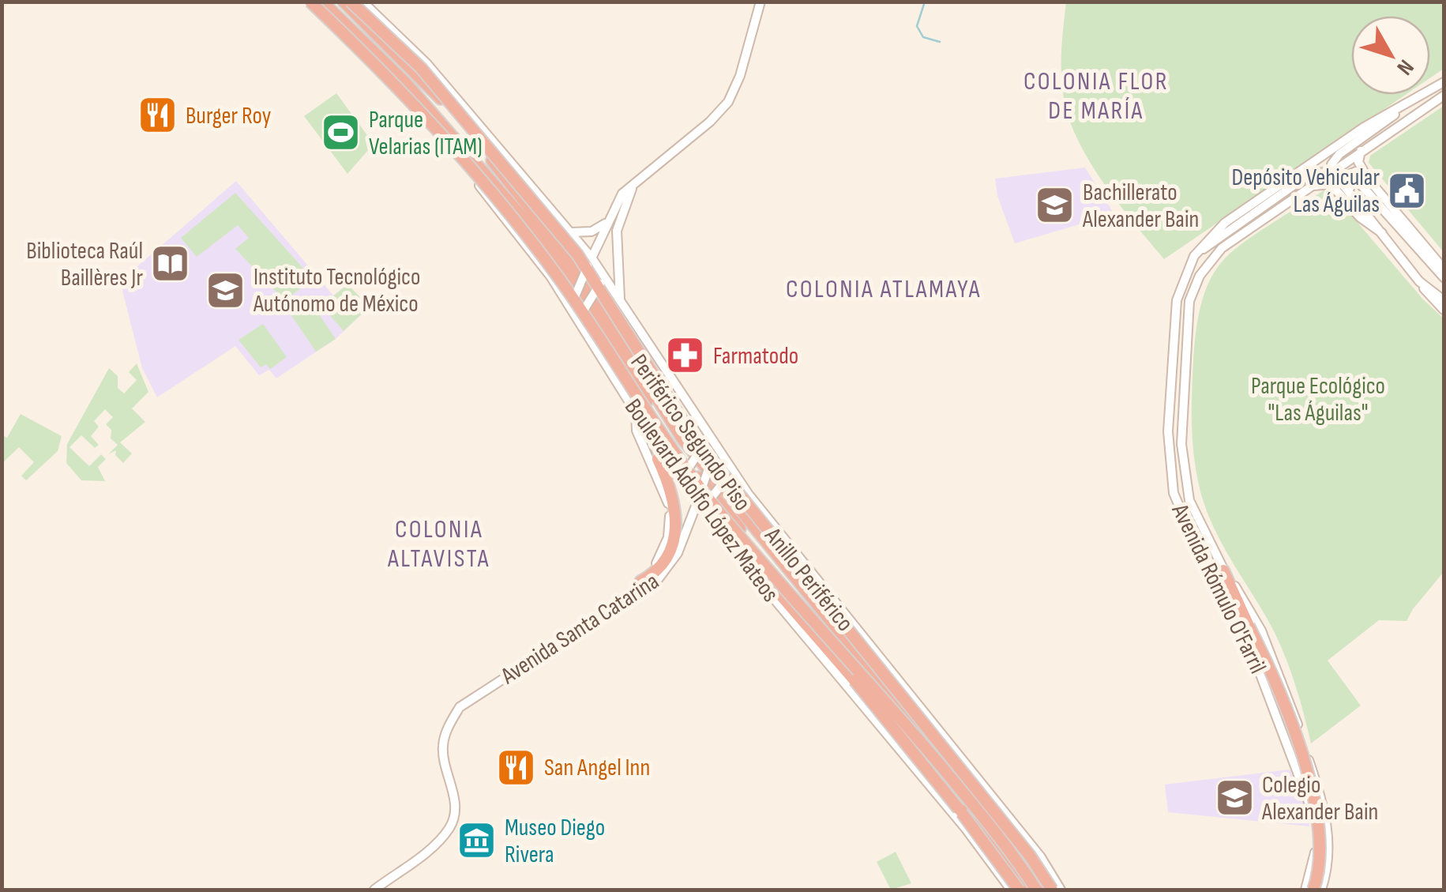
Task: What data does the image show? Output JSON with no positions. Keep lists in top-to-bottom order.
{
  "streets": {
    "highway": ["Periférico Segundo Piso", "Anillo Periférico"],
    "main road": ["Boulevard Adolfo López Mateos", "Avenida Rómulo O'Farril", "Avenida Santa Catarina"]
  },
  "crossings": [
    ["Boulevard Adolfo López Mateos", "Avenida Santa Catarina"]
  ],
  "districts": ["COLONIA FLOR DE MARÍA", "COLONIA ATLAMAYA", "COLONIA ALTAVISTA"],
  "parks": ["Parque Ecológico \"Las Águilas\""],
  "places": {
    "restaurant": ["Burger Roy", "San Angel Inn"],
    "sports": ["Parque Velarias (ITAM)"],
    "public building": ["Depósito Vehicular Las Águilas"],
    "school or university": ["Bachillerato Alexander Bain", "Instituto Tecnológico Autónomo de México", "Colegio Alexander Bain"],
    "library": ["Biblioteca Raúl Baillères Jr"],
    "pharmacy": ["Farmatodo"],
    "museum": ["Museo Diego Rivera"]
  },
  "north": "bottom right"
}
